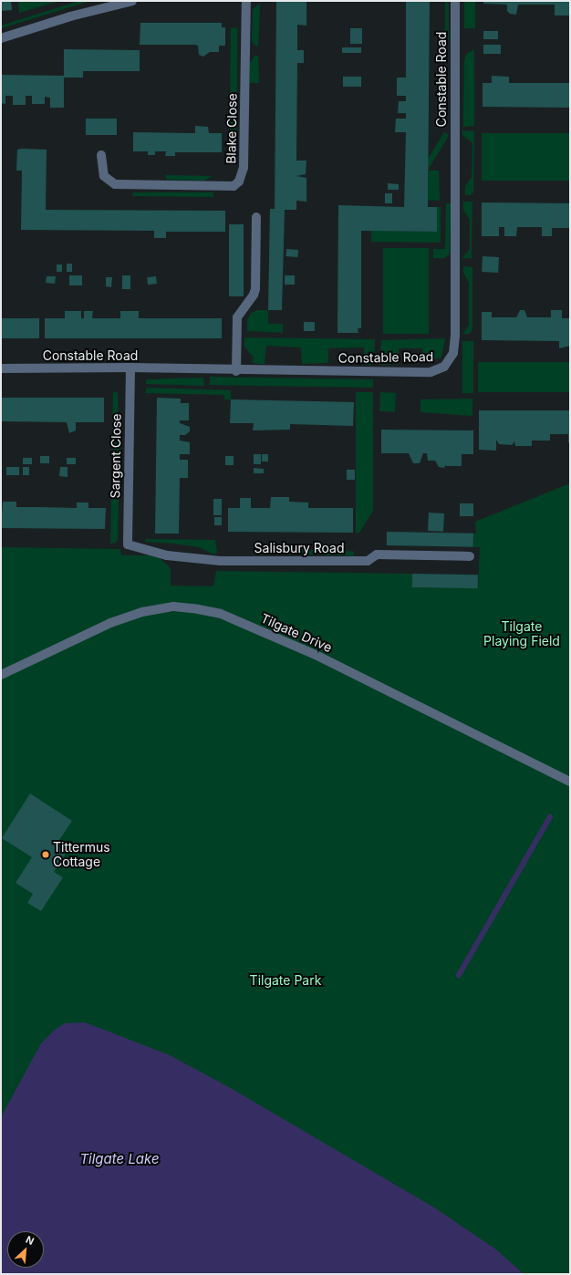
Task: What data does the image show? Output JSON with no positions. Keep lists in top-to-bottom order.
{
  "streets": {
    "street": [
      "Constable Road",
      "Blake Close",
      "Sargent Close",
      "Salisbury Road",
      "Tilgate Drive"
    ]
  },
  "crossings": [
    ["Constable Road", "Sargent Close"],
    ["Sargent Close", "Salisbury Road"]
  ],
  "water": ["Tilgate Lake"],
  "parks": ["Tilgate Playing Field", "Tilgate Park"],
  "places": ["Tittermus Cottage"],
  "north": "top right"
}
